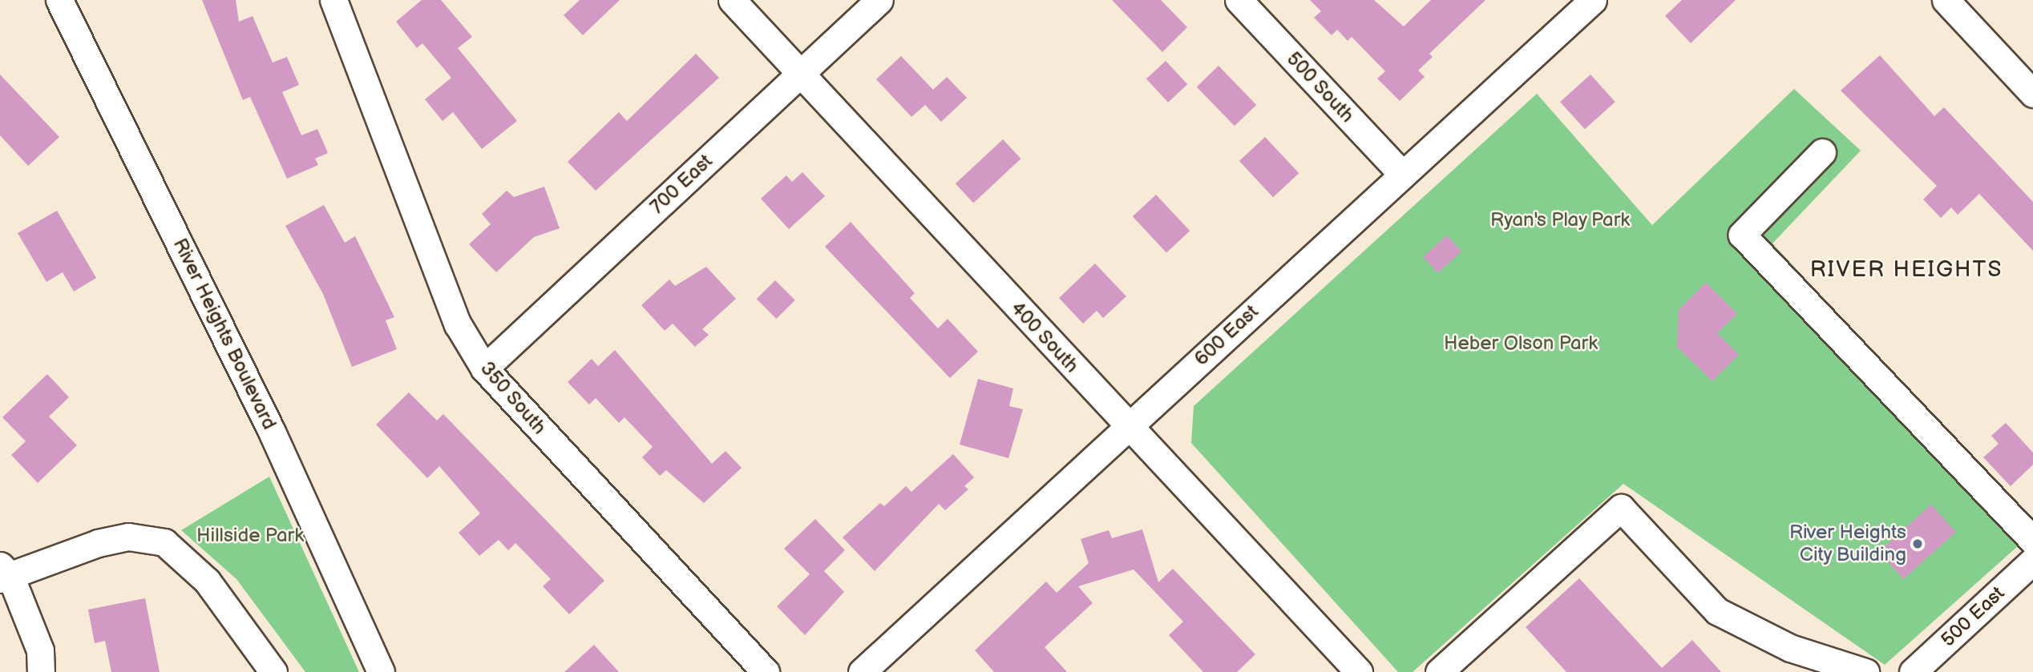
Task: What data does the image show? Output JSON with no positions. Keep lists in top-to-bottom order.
{
  "streets": {
    "street": [
      "500 South",
      "700 East",
      "River Heights Boulevard",
      "600 East",
      "400 South",
      "350 South",
      "500 East"
    ]
  },
  "crossings": [
    ["500 South", "600 East"],
    ["700 East", "400 South"],
    ["700 East", "350 South"],
    ["600 East", "400 South"]
  ],
  "districts": ["RIVER HEIGHTS"],
  "parks": ["Ryan's Play Park", "Heber Olson Park", "Hillside Park"],
  "places": ["River Heights City Building"]
}
